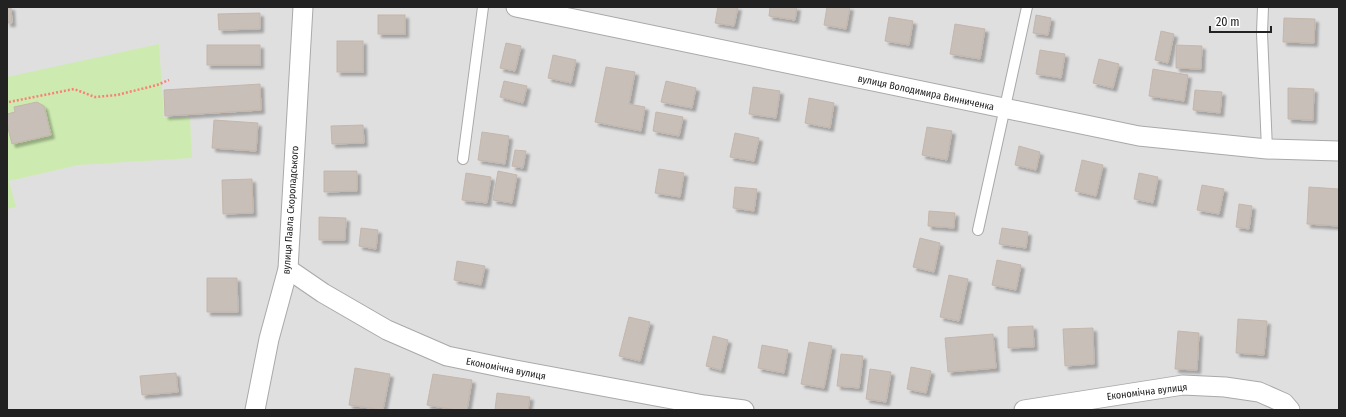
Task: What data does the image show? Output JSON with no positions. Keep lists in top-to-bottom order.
{
  "streets": {
    "street": ["вулиця Володимира Винниченка", "вулиця Павла Скоропадського", "Економічна вулиця"]
  },
  "crossings": [
    ["вулиця Павла Скоропадського", "Економічна вулиця"]
  ],
  "scale_bar": "20 m"
}
